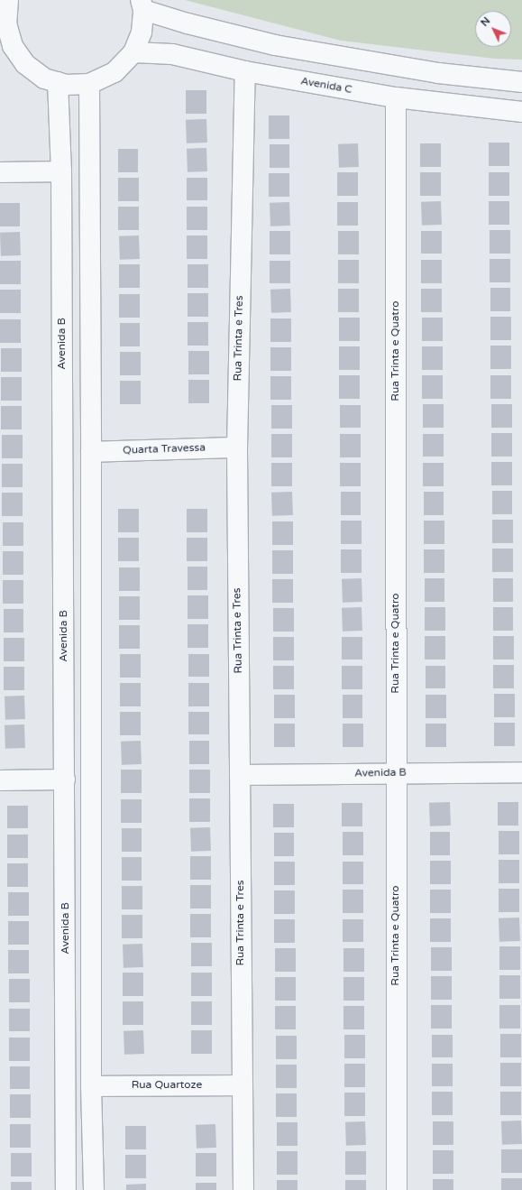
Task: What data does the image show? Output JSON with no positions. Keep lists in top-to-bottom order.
{
  "streets": {
    "street": [
      "Avenida C",
      "Rua Trinta e Tres",
      "Avenida B",
      "Rua Trinta e Quatro",
      "Quarta Travessa",
      "Rua Quartoze"
    ]
  },
  "crossings": [
    ["Avenida C", "Rua Trinta e Tres"],
    ["Avenida C", "Rua Trinta e Quatro"],
    ["Rua Trinta e Tres", "Avenida B"],
    ["Rua Trinta e Tres", "Quarta Travessa"],
    ["Rua Trinta e Tres", "Rua Quartoze"],
    ["Avenida B", "Rua Trinta e Quatro"]
  ],
  "north": "top left"
}
